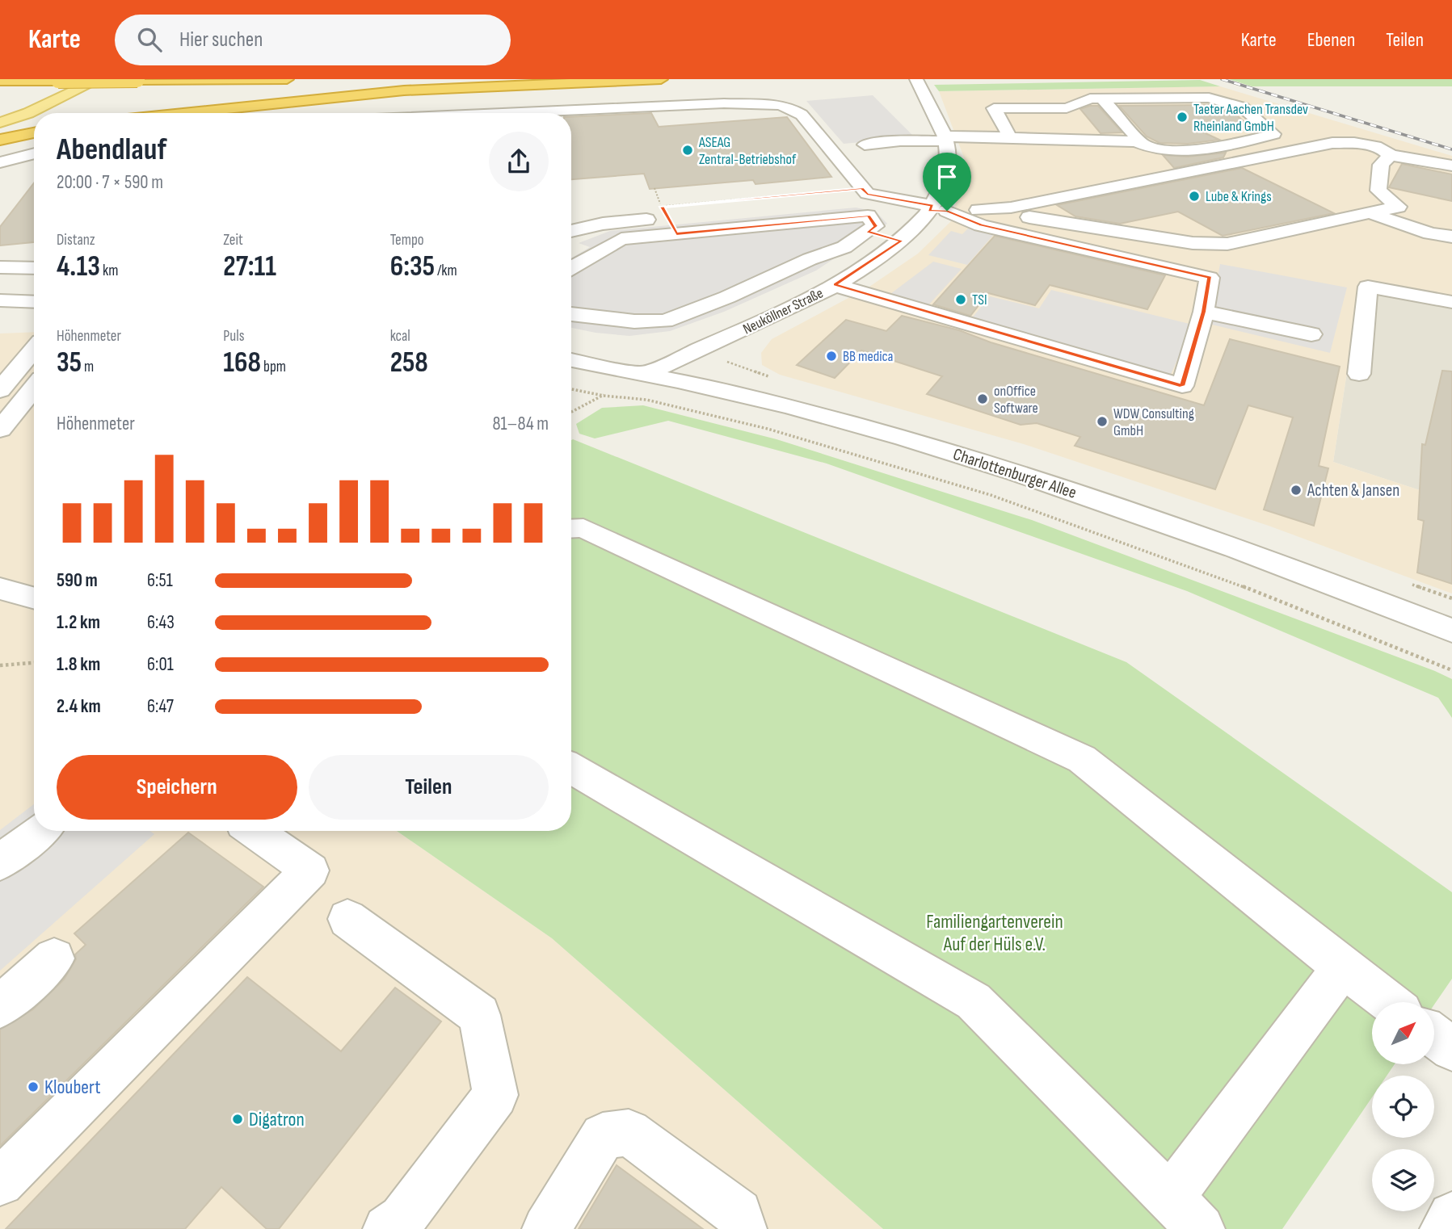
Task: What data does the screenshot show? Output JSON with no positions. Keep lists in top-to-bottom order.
{
  "streets": {
    "street": ["Neuköllner Straße", "Charlottenburger Allee"]
  },
  "crossings": [
    ["Neuköllner Straße", "Charlottenburger Allee"]
  ],
  "parks": ["Familiengartenverein Auf der Hüls e.V."],
  "places": [
    "Taeter Aachen Transdev Rheinland GmbH",
    "ASEAG Zentral-Betriebshof",
    "Lube & Krings",
    "TSI",
    "BB medica",
    "onOffice Software",
    "WDW Consulting GmbH",
    "Achten & Jansen",
    "Kloubert",
    "Digatron"
  ],
  "north": "top right",
  "page": {
    "header": "Karte",
    "search": "Hier suchen",
    "nav": ["Karte", "Ebenen", "Teilen"],
    "heading": ["Abendlauf", "20:00 · 7 × 590 m"],
    "stats": [
      ["Distanz", "4.13 km"],
      ["Zeit", "27:11"],
      ["Tempo", "6:35 /km"],
      ["Höhenmeter", "35 m"],
      ["Puls", "168 bpm"],
      ["kcal", "258"]
    ],
    "chart": ["Höhenmeter", "81–84 m"],
    "list": [
      {
        "name": "590 m",
        "note": "6:51"
      },
      {
        "name": "1.2 km",
        "note": "6:43"
      },
      {
        "name": "1.8 km",
        "note": "6:01"
      },
      {
        "name": "2.4 km",
        "note": "6:47"
      }
    ],
    "buttons": ["Speichern", "Teilen"]
  }
}
